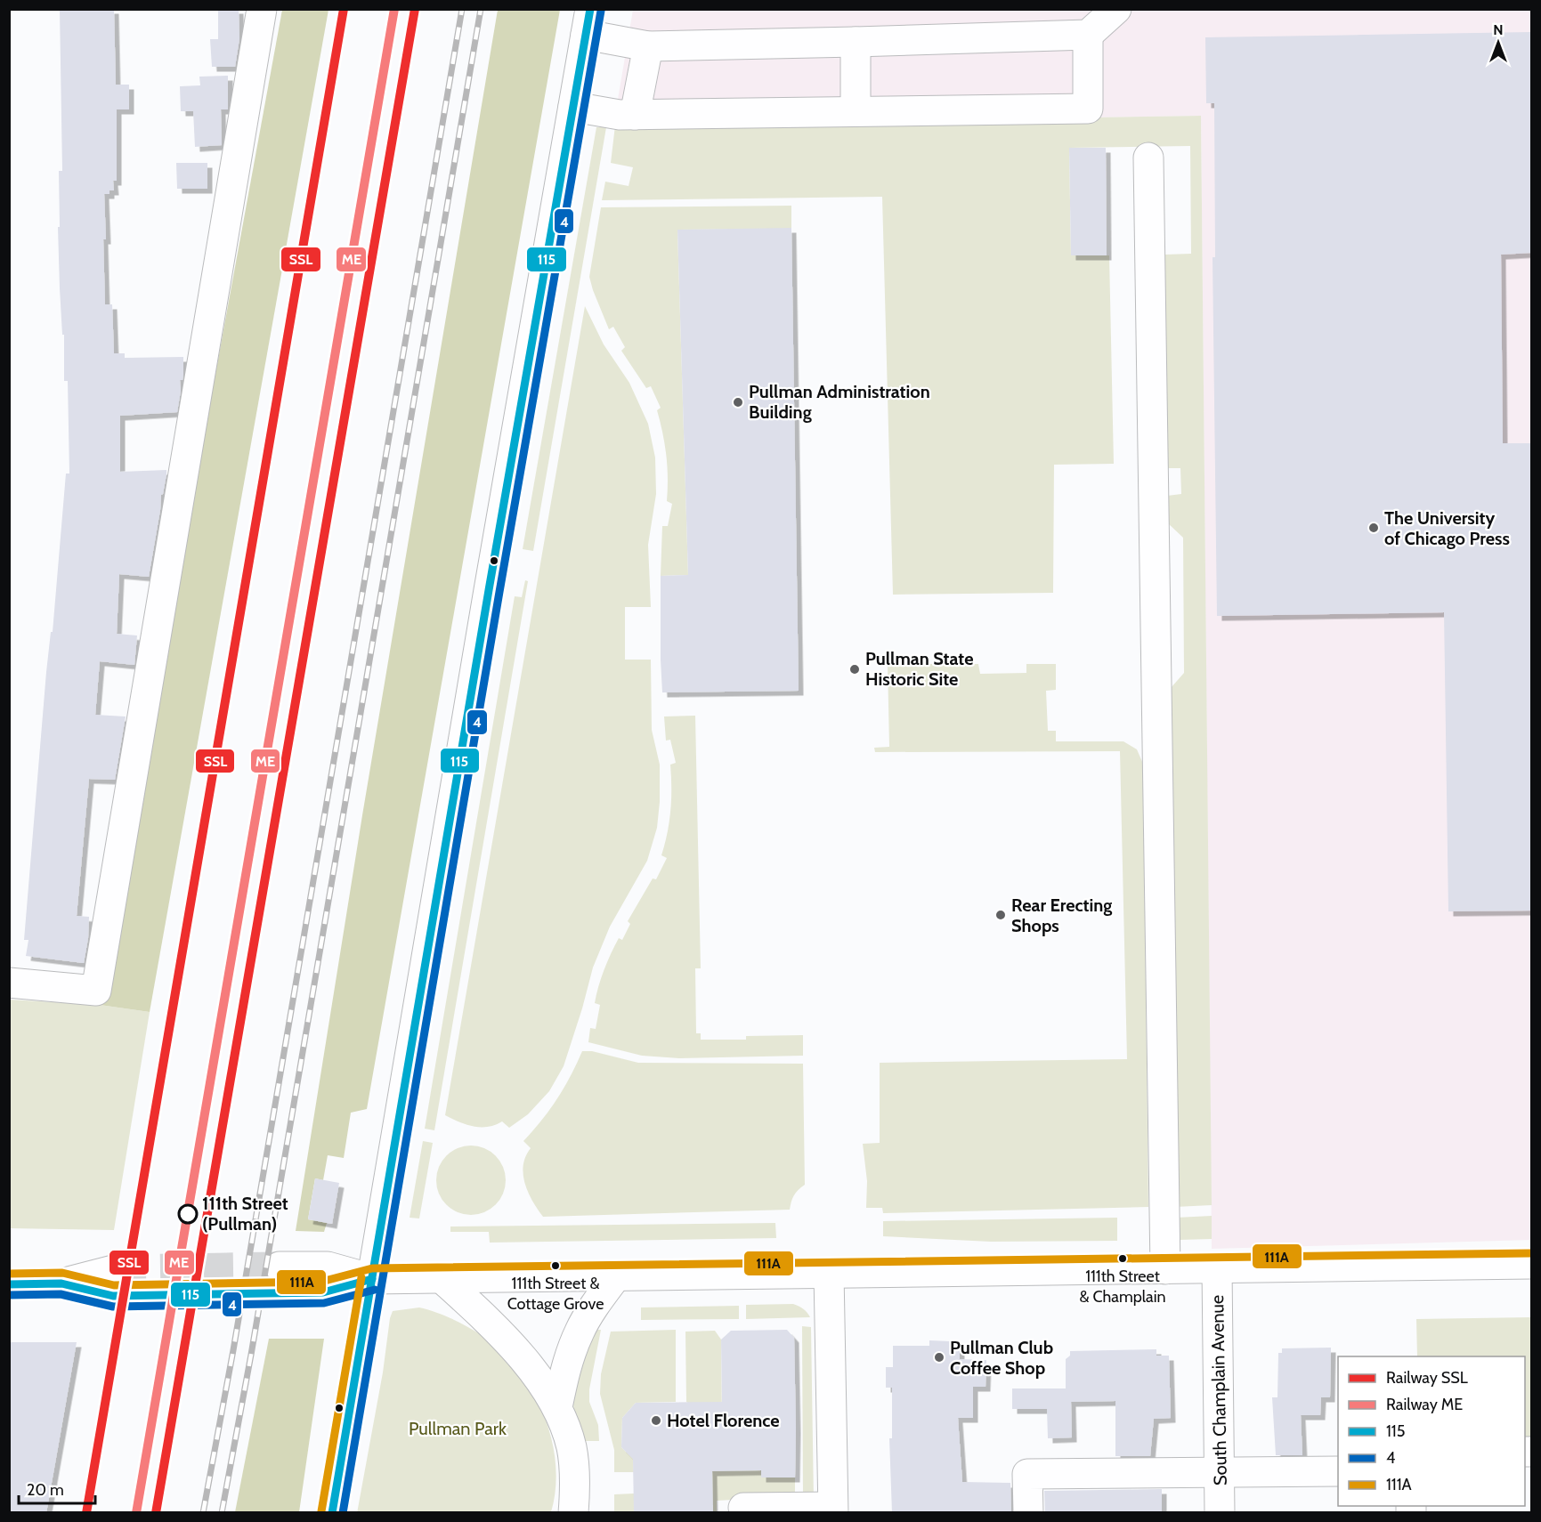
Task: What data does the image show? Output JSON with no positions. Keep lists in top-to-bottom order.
{
  "streets": {
    "street": ["South Champlain Avenue"]
  },
  "parks": ["Pullman Park"],
  "places": [
    "Pullman Administration Building",
    "The University of Chicago Press",
    "Pullman State Historic Site",
    "Rear Erecting Shops",
    "111th Street (Pullman)",
    "111th Street & Champlain",
    "111th Street & Cottage Grove",
    "Pullman Club Coffee Shop",
    "Hotel Florence"
  ],
  "lines": [
    "rail line SSL",
    "rail line ME",
    "transit line 115",
    "transit line 4",
    "transit line 111A"
  ],
  "legend": [
    "Railway SSL",
    "Railway ME",
    "115",
    "4",
    "111A"
  ],
  "scale_bar": "20 m",
  "north": "top"
}
